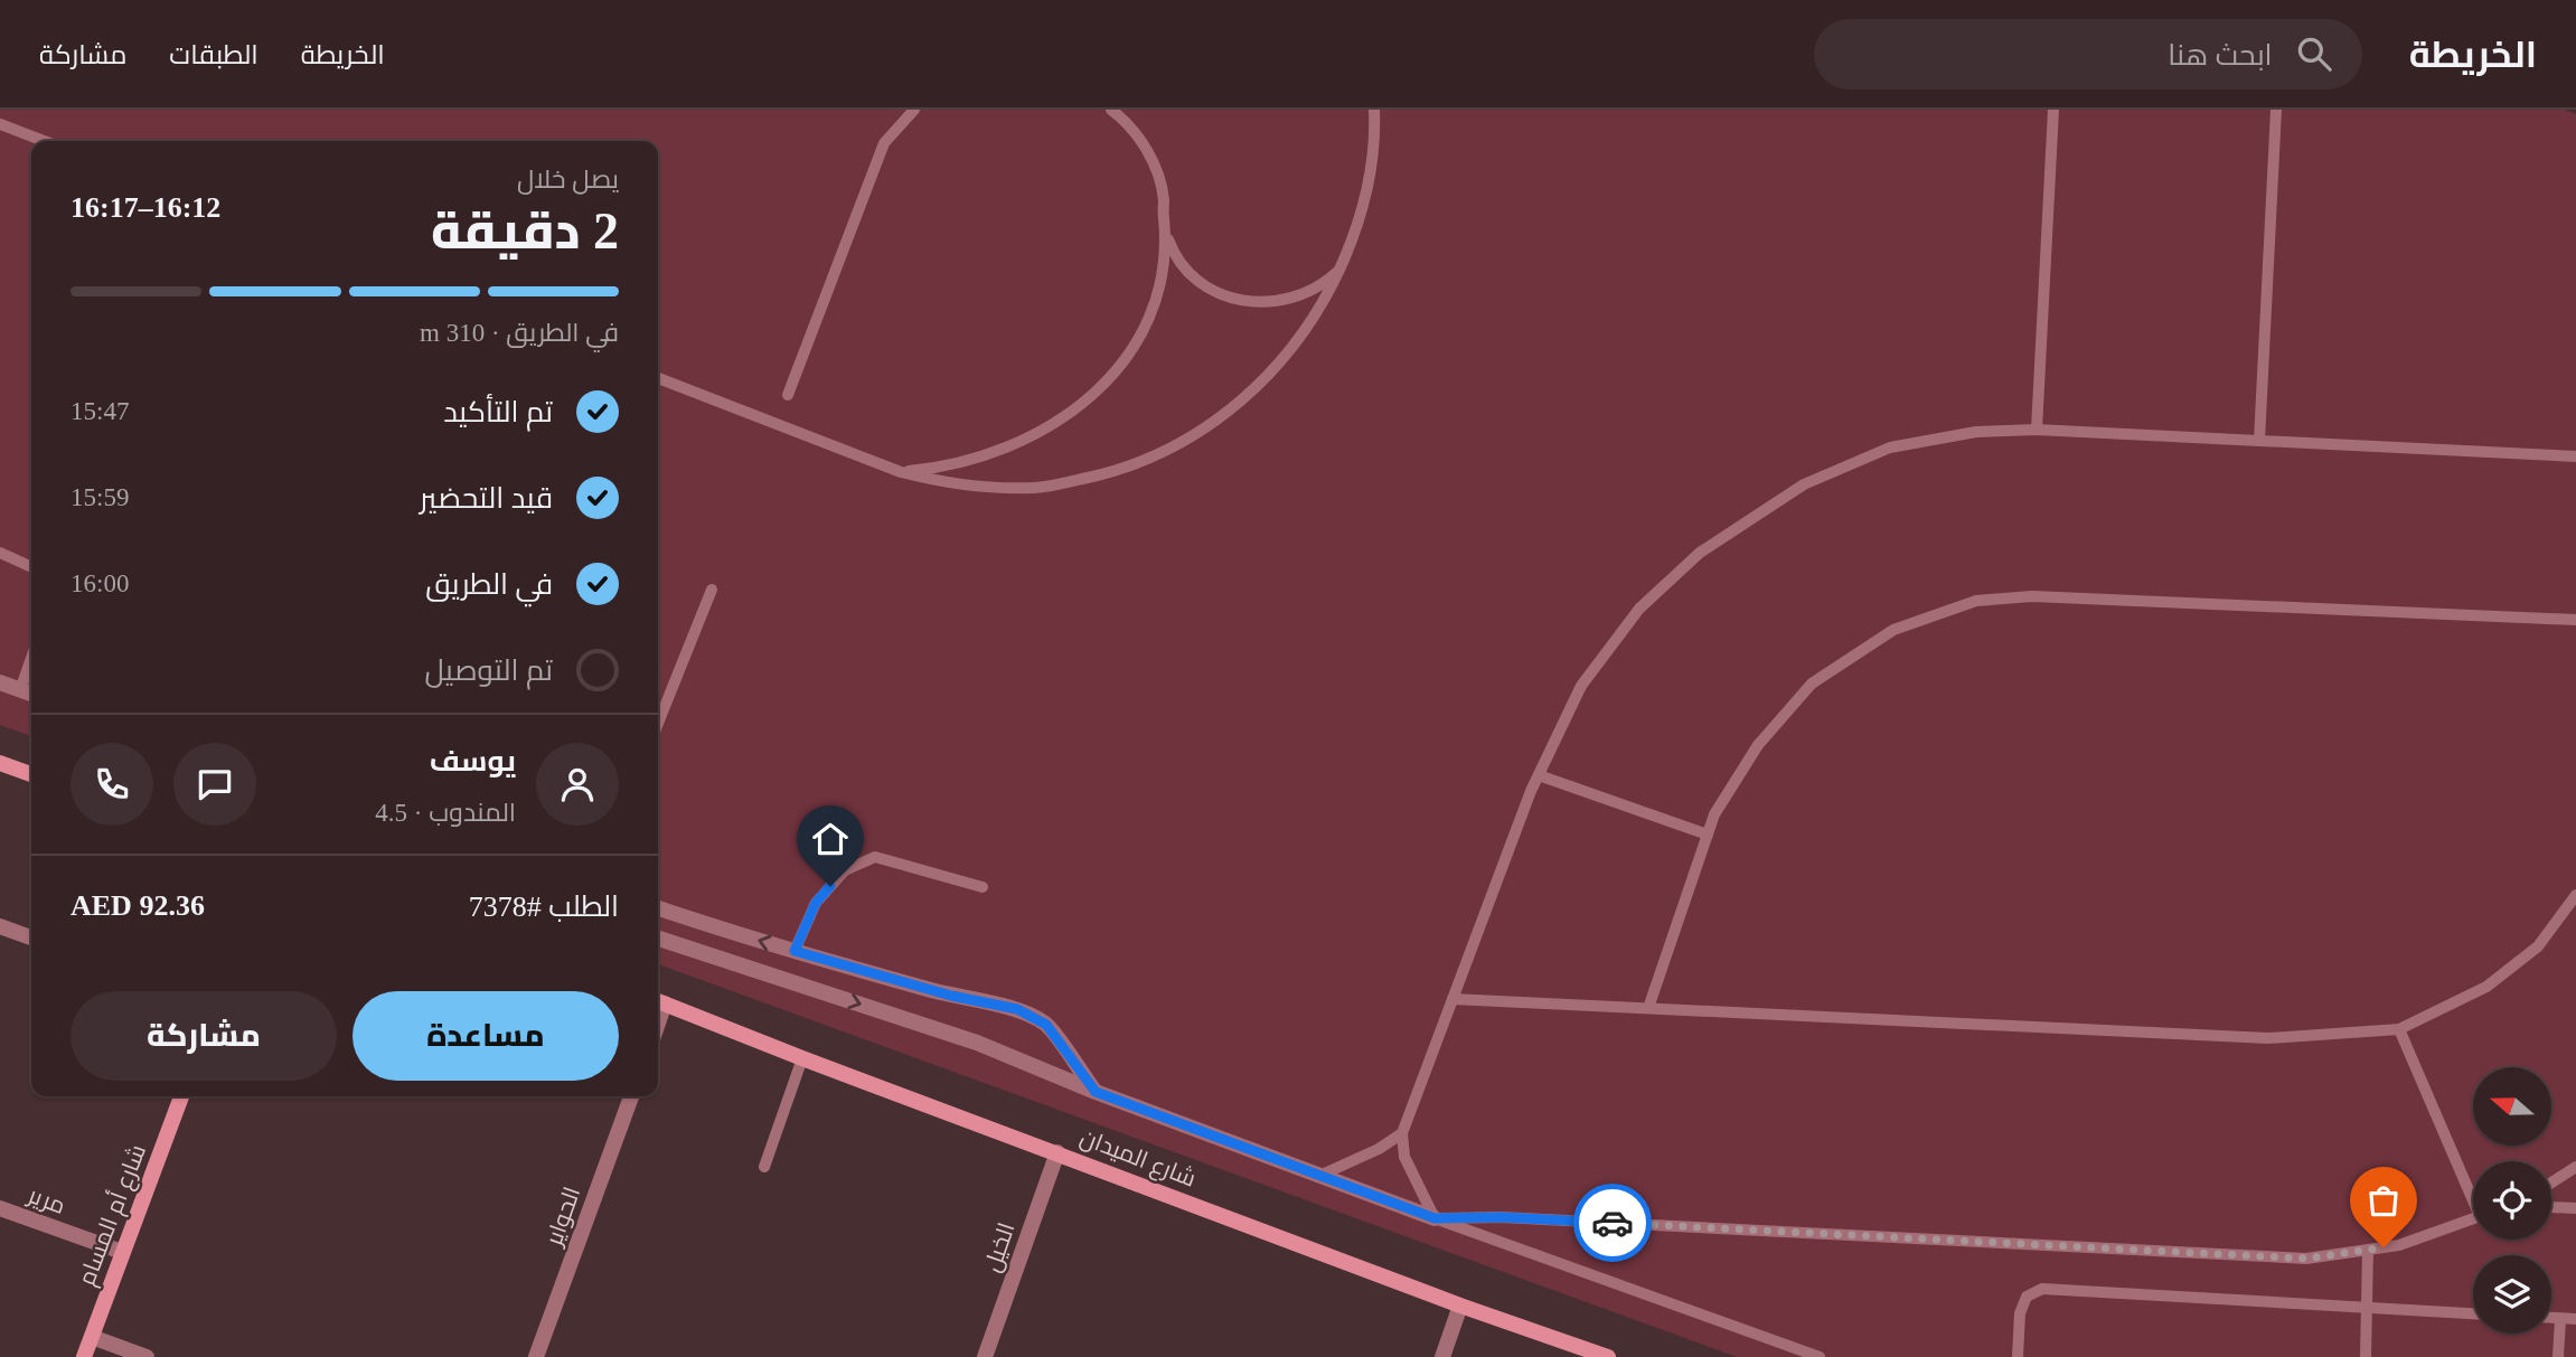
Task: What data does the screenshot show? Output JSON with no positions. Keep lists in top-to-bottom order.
{
  "streets": {
    "street": [
      "شارع الميدان",
      "مرير",
      "شارع أم المسام",
      "الحواير",
      "الخيل"
    ]
  },
  "crossings": [
    ["شارع الميدان", "الخيل"],
    ["مرير", "شارع أم المسام"]
  ],
  "north": "left",
  "page": {
    "header": "الخريطة",
    "search": "ابحث هنا",
    "nav": ["الخريطة", "الطبقات", "مشاركة"],
    "heading": ["2 دقيقة", "يصل خلال", "16:12–16:17"],
    "panel": [
      "يوسف",
      "المندوب · 4.5",
      "الطلب #7378",
      "AED 92.36"
    ],
    "bar": "في الطريق · 310 m",
    "list": [
      ["تم التأكيد", "15:47"],
      ["قيد التحضير", "15:59"],
      ["في الطريق", "16:00"],
      "تم التوصيل"
    ],
    "buttons": ["مساعدة", "مشاركة"]
  }
}
